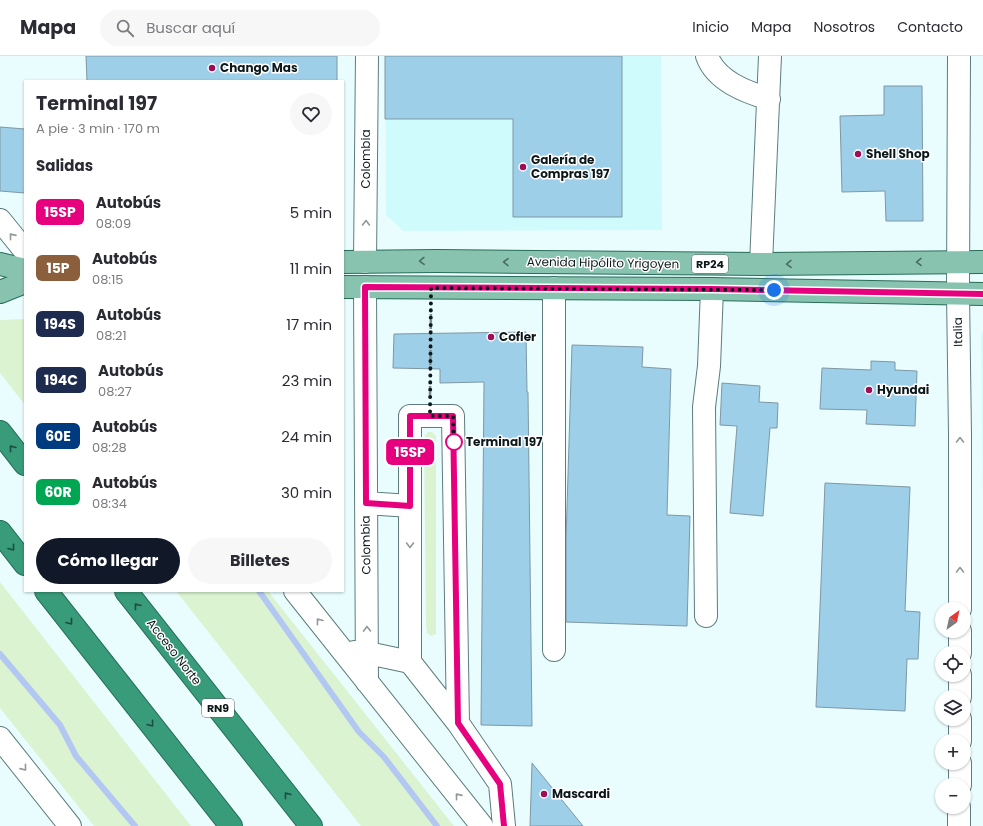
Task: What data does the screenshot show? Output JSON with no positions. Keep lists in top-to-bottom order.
{
  "streets": {
    "highway": ["Acceso Norte", "RN9"],
    "main road": ["Avenida Hipólito Yrigoyen", "RP24"],
    "street": ["Colombia", "Italia"]
  },
  "crossings": [
    ["Colombia", "Avenida Hipólito Yrigoyen"],
    ["Avenida Hipólito Yrigoyen", "Italia"]
  ],
  "one_way": ["Italia"],
  "places": [
    "Chango Mas",
    "Shell Shop",
    "Galería de Compras 197",
    "Cofler",
    "Hyundai",
    "Terminal 197",
    "Mascardi"
  ],
  "lines": ["bus line 15SP"],
  "north": "top right",
  "page": {
    "header": "Mapa",
    "search": "Buscar aquí",
    "nav": [
      "Inicio",
      "Mapa",
      "Nosotros",
      "Contacto"
    ],
    "on_map": "15SP",
    "heading": [
      ["Terminal 197", "A pie · 3 min · 170 m"],
      "Salidas"
    ],
    "list": [
      {
        "mark": "15SP",
        "name": "Autobús",
        "note": "08:09",
        "value": "5 min"
      },
      {
        "mark": "15P",
        "name": "Autobús",
        "note": "08:15",
        "value": "11 min"
      },
      {
        "mark": "194S",
        "name": "Autobús",
        "note": "08:21",
        "value": "17 min"
      },
      {
        "mark": "194C",
        "name": "Autobús",
        "note": "08:27",
        "value": "23 min"
      },
      {
        "mark": "60E",
        "name": "Autobús",
        "note": "08:28",
        "value": "24 min"
      },
      {
        "mark": "60R",
        "name": "Autobús",
        "note": "08:34",
        "value": "30 min"
      }
    ],
    "buttons": ["Cómo llegar", "Billetes"],
    "map_buttons": ["+", "−"]
  }
}
